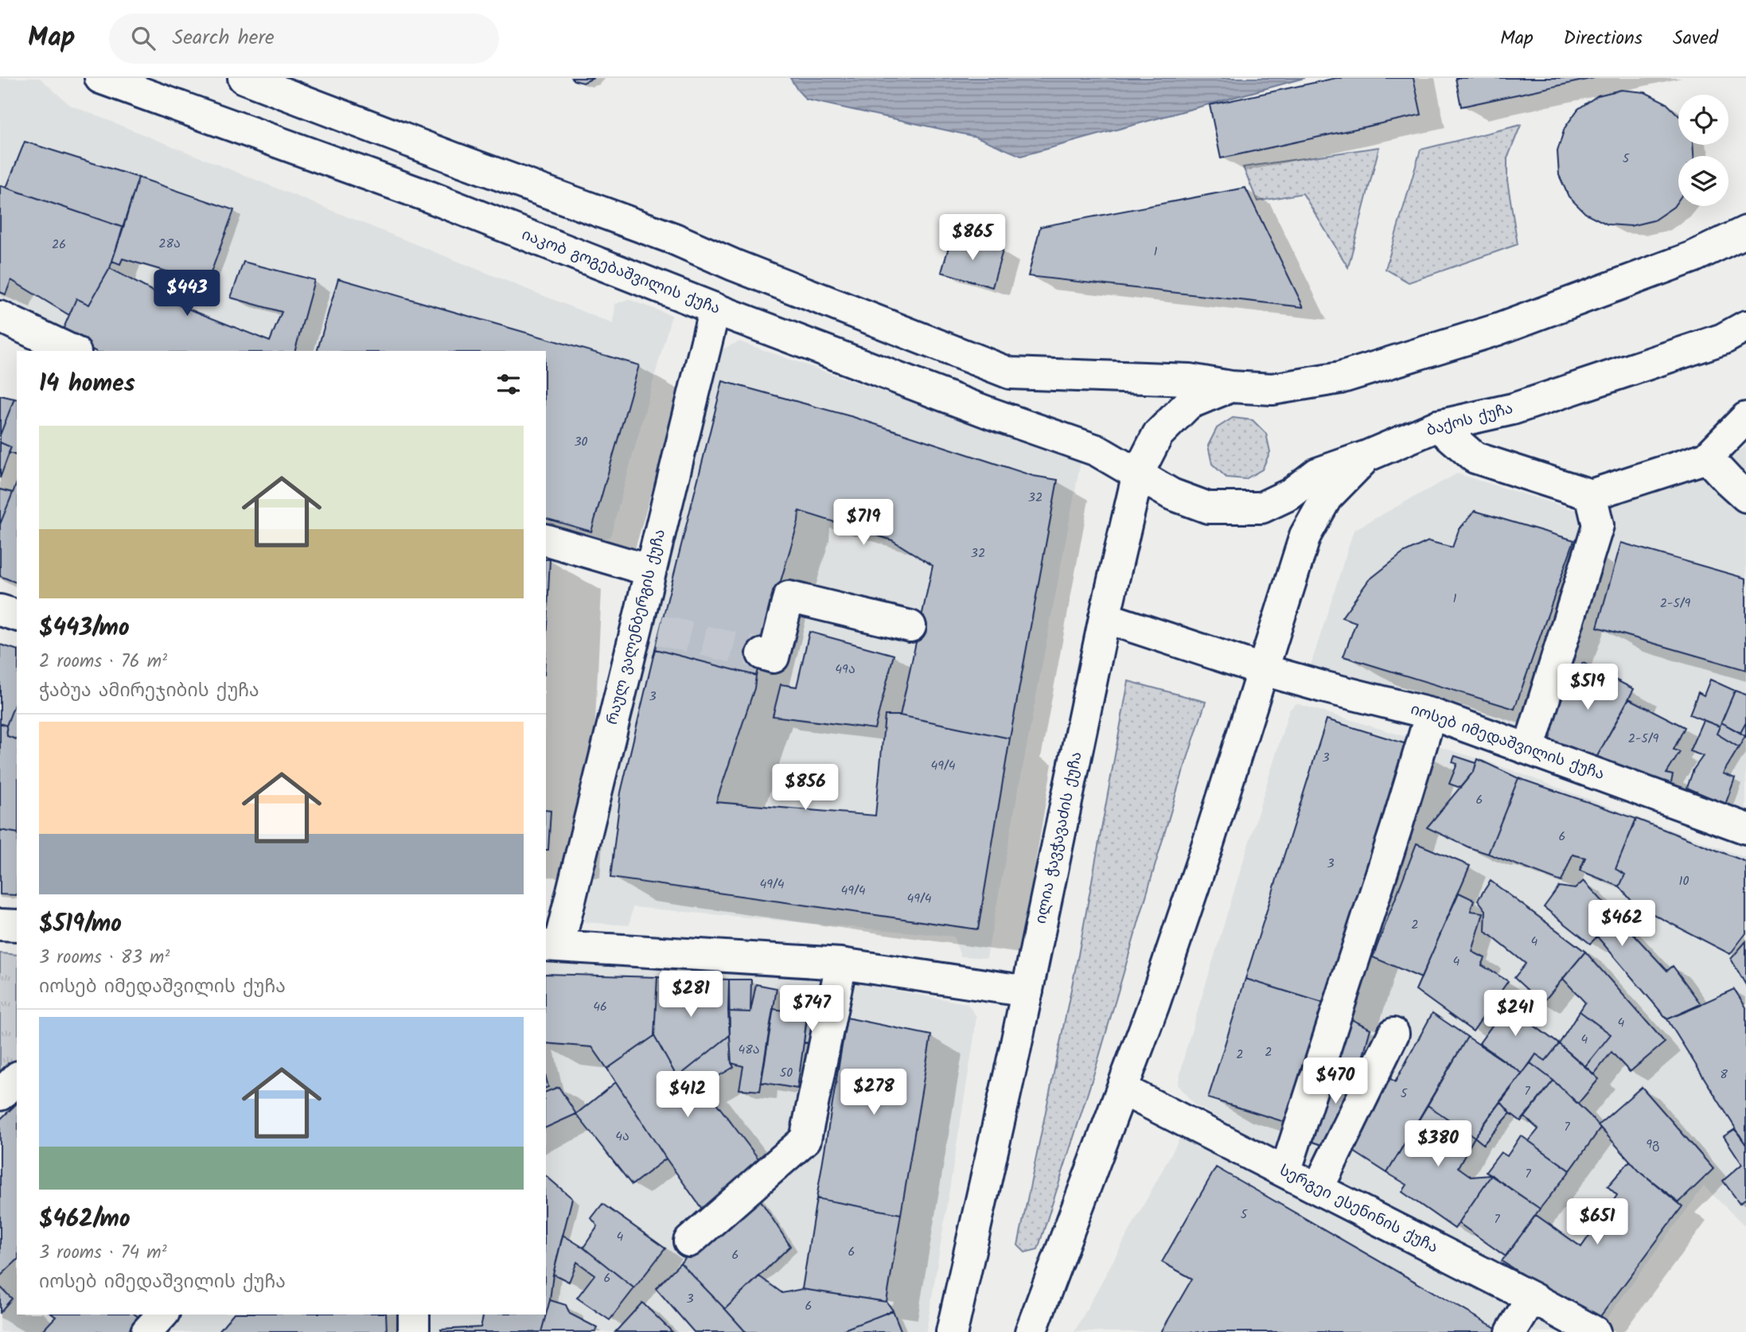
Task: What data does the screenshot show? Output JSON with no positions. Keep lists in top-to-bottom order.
{
  "streets": {
    "main road": [
      "იაკობ გოგებაშვილის ქუჩა",
      "ბაქოს ქუჩა",
      "რაულ ვალენბერგის ქუჩა",
      "იოსებ იმედაშვილის ქუჩა",
      "ილია ჭავჭავაძის ქუჩა",
      "სერგეი ესენინის ქუჩა"
    ]
  },
  "crossings": [
    ["იაკობ გოგებაშვილის ქუჩა", "ბაქოს ქუჩა"],
    ["იაკობ გოგებაშვილის ქუჩა", "რაულ ვალენბერგის ქუჩა"],
    ["იაკობ გოგებაშვილის ქუჩა", "ილია ჭავჭავაძის ქუჩა"],
    ["ბაქოს ქუჩა", "ილია ჭავჭავაძის ქუჩა"],
    ["იოსებ იმედაშვილის ქუჩა", "ილია ჭავჭავაძის ქუჩა"]
  ],
  "house_numbers": [
    "5",
    "28ა",
    "26",
    "1",
    "30",
    "32",
    "32",
    "1",
    "2-5/9",
    "49ა",
    "3",
    "2-5/9",
    "3",
    "49/4",
    "6",
    "6",
    "3",
    "10",
    "49/4",
    "49/4",
    "49/4",
    "2",
    "4",
    "4",
    "46",
    "4",
    "4",
    "48ა",
    "2",
    "2",
    "50",
    "8",
    "7",
    "5",
    "7",
    "4ა",
    "9გ",
    "7",
    "5",
    "7",
    "4",
    "6",
    "6",
    "6",
    "3",
    "6"
  ],
  "page": {
    "header": "Map",
    "search": "Search here",
    "nav": ["Map", "Directions", "Saved"],
    "price": [
      "$865",
      "$443",
      "$719",
      "$519",
      "$856",
      "$462",
      "$281",
      "$747",
      "$241",
      "$470",
      "$278",
      "$412",
      "$380",
      "$651"
    ],
    "heading": "14 homes",
    "list": [
      {
        "name": "$443/mo",
        "note": "2 rooms · 76 m² · ჭაბუა ამირეჯიბის ქუჩა"
      },
      {
        "name": "$519/mo",
        "note": "3 rooms · 83 m² · იოსებ იმედაშვილის ქუჩა"
      },
      {
        "name": "$462/mo",
        "note": "3 rooms · 74 m² · იოსებ იმედაშვილის ქუჩა"
      }
    ]
  }
}
